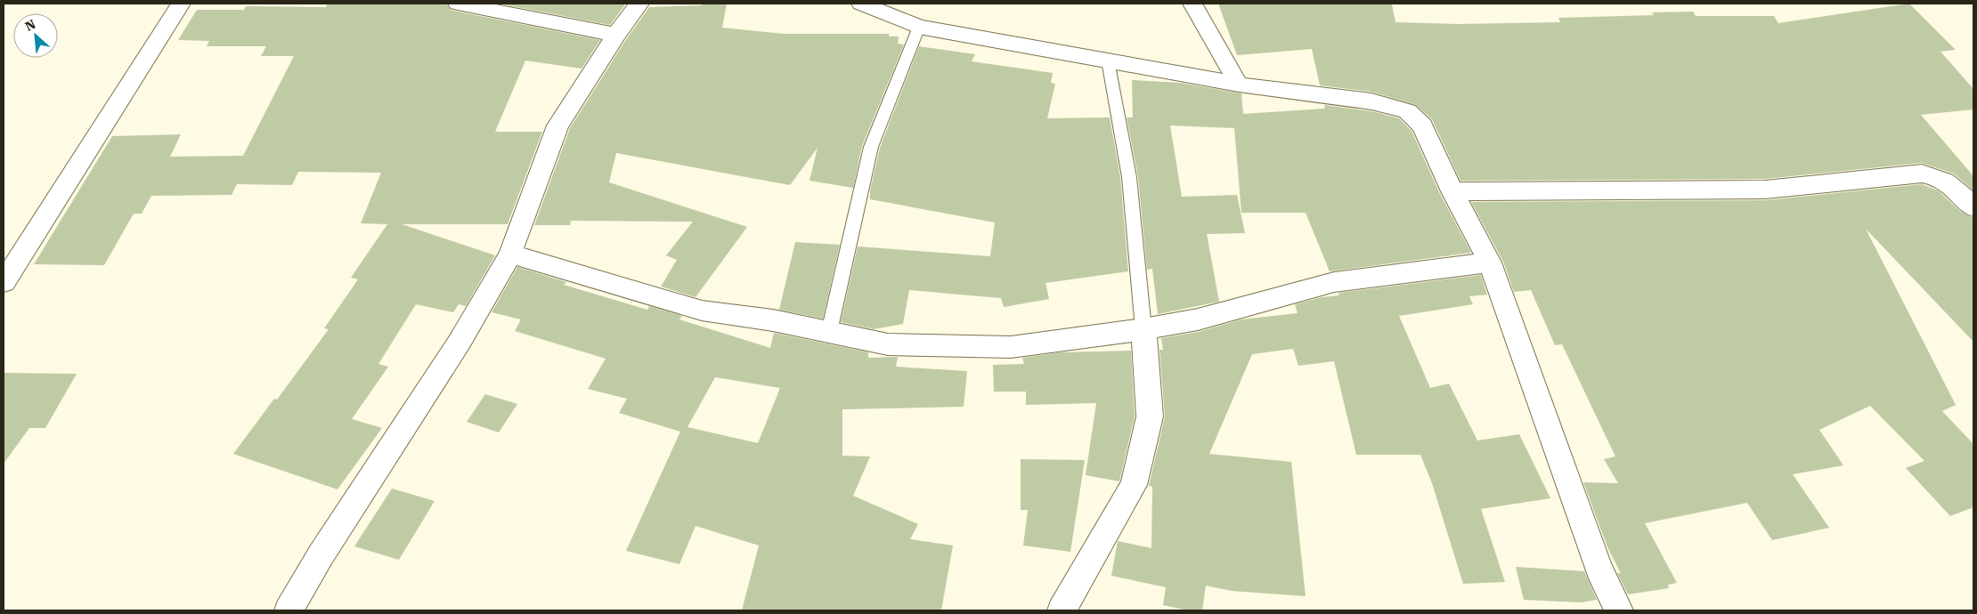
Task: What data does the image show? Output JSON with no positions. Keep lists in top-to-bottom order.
{
  "north": "top left"
}
